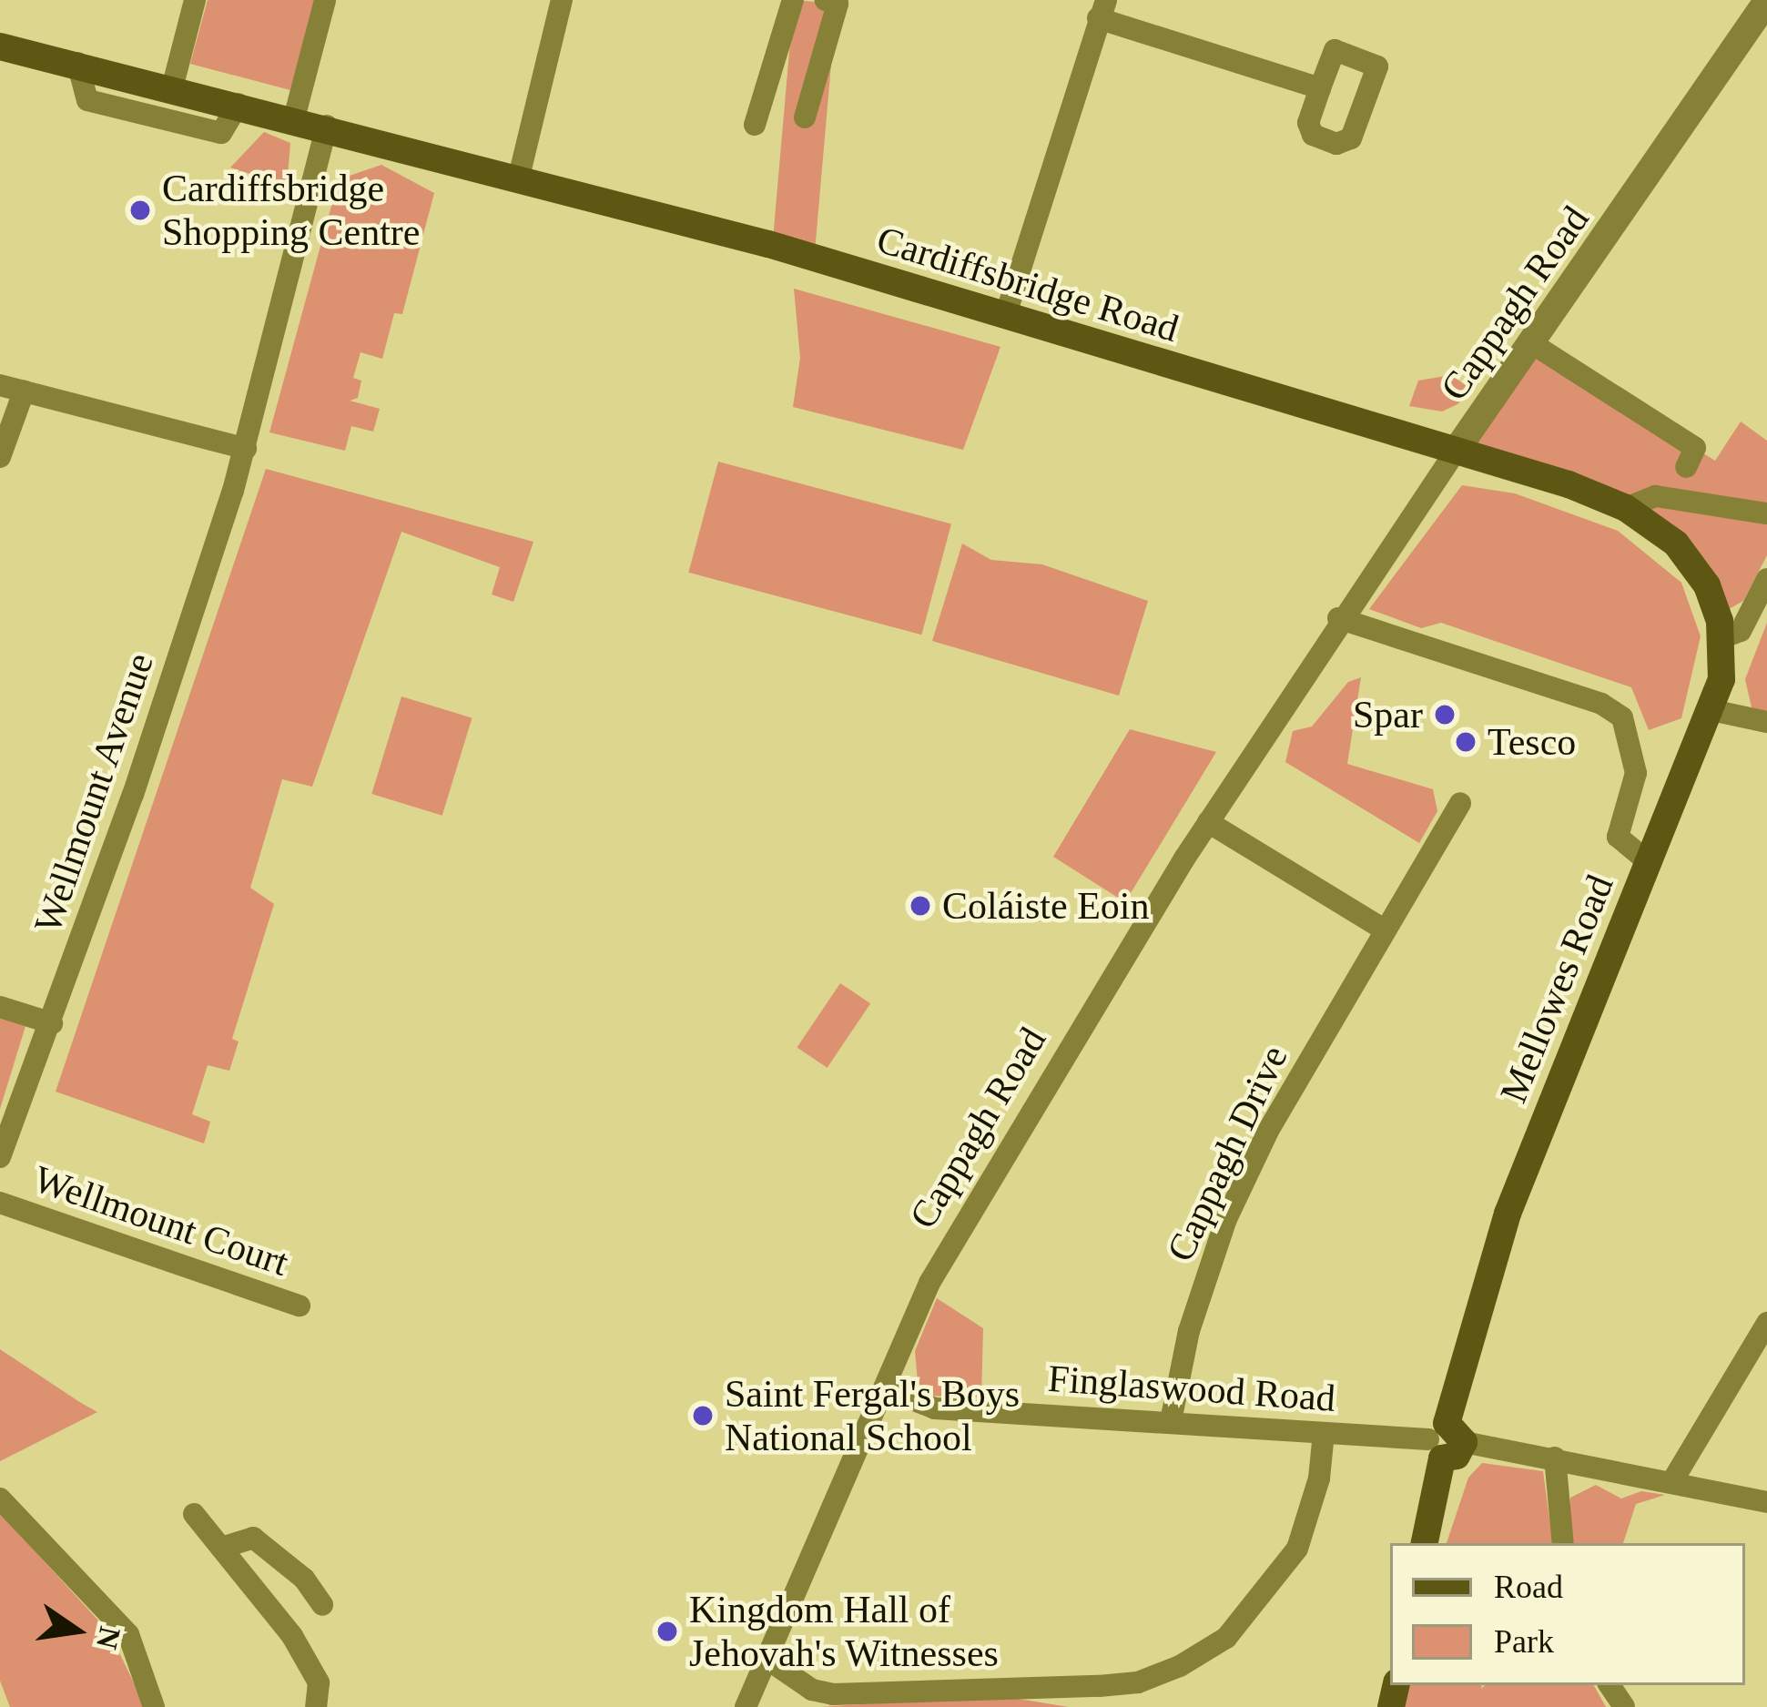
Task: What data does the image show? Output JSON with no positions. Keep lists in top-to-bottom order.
{
  "streets": {
    "main road": ["Cardiffsbridge Road", "Mellowes Road"],
    "street": [
      "Cappagh Road",
      "Wellmount Avenue",
      "Cappagh Drive",
      "Wellmount Court",
      "Finglaswood Road"
    ]
  },
  "crossings": [
    ["Cardiffsbridge Road", "Cappagh Road"],
    ["Cardiffsbridge Road", "Wellmount Avenue"],
    ["Cardiffsbridge Road", "Mellowes Road"],
    ["Cappagh Road", "Finglaswood Road"],
    ["Mellowes Road", "Finglaswood Road"],
    ["Cappagh Drive", "Finglaswood Road"]
  ],
  "places": [
    "Cardiffsbridge Shopping Centre",
    "Spar",
    "Tesco",
    "Coláiste Eoin",
    "Saint Fergal's Boys National School",
    "Kingdom Hall of Jehovah's Witnesses"
  ],
  "legend": ["Road", "Park"],
  "north": "right"
}
